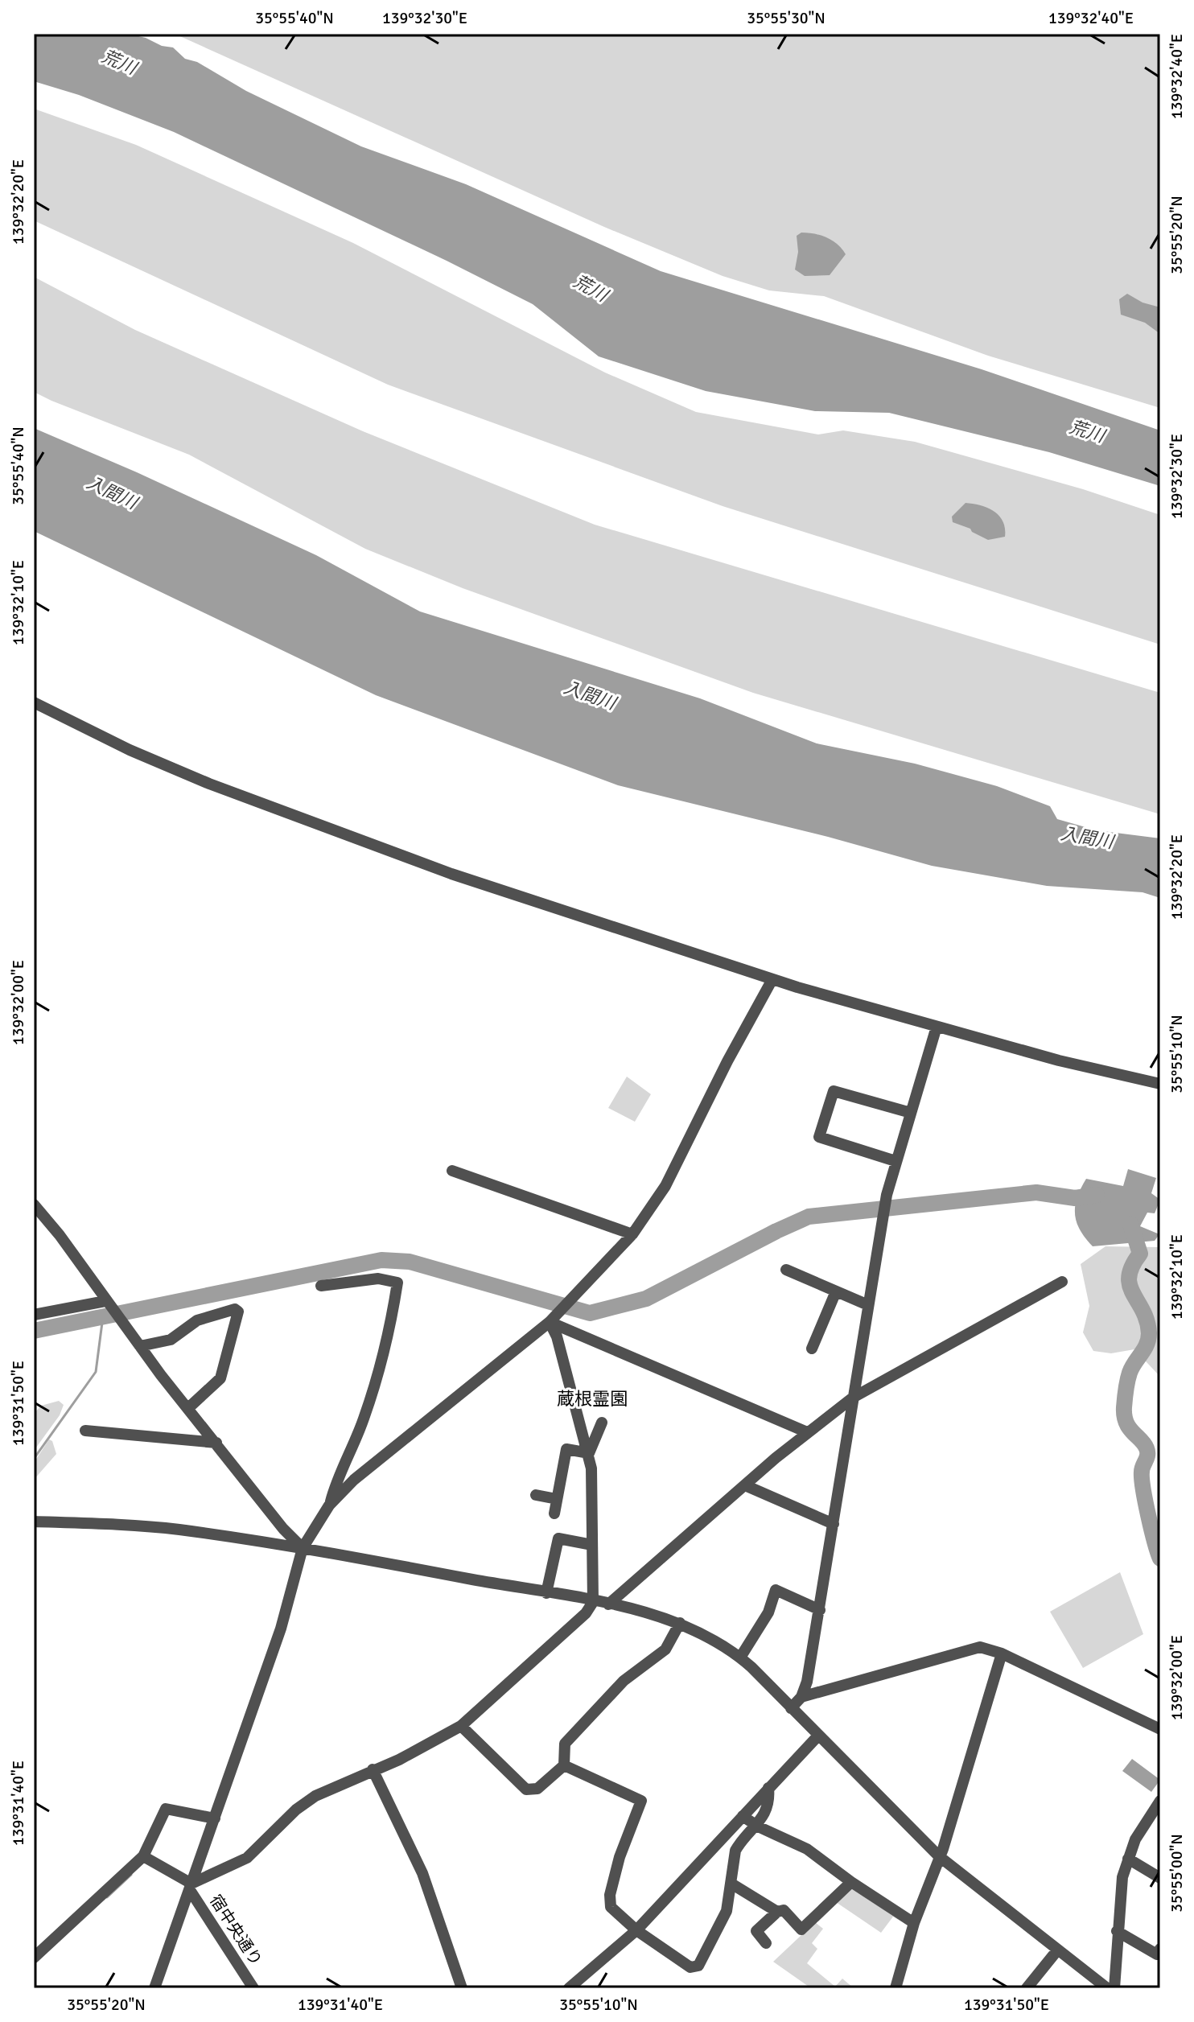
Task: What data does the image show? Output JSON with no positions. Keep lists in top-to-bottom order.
{
  "streets": {
    "street": ["宿中央通り"]
  },
  "districts": ["蔵根霊園"],
  "water": ["荒川", "入間川"],
  "coordinates": [
    "35°55'40\"N",
    "139°32'30\"E",
    "35°55'30\"N",
    "139°32'40\"E",
    "139°32'20\"E",
    "35°55'20\"N",
    "139°32'10\"E",
    "139°32'00\"E",
    "35°55'10\"N",
    "139°31'50\"E",
    "139°31'40\"E",
    "35°55'00\"N"
  ]
}
